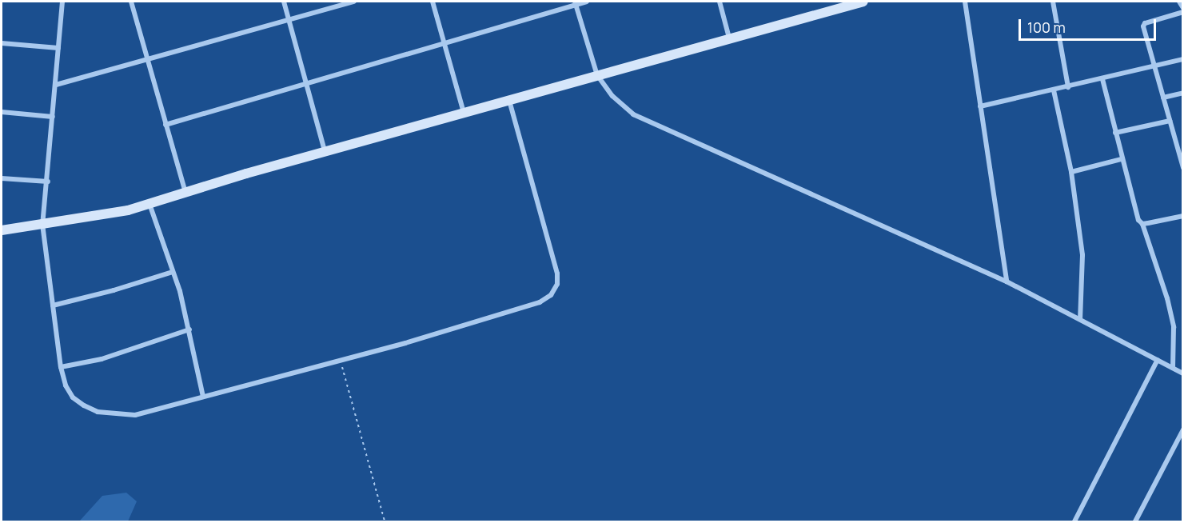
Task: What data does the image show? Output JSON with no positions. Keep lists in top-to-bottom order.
{
  "scale_bar": "100 m"
}
